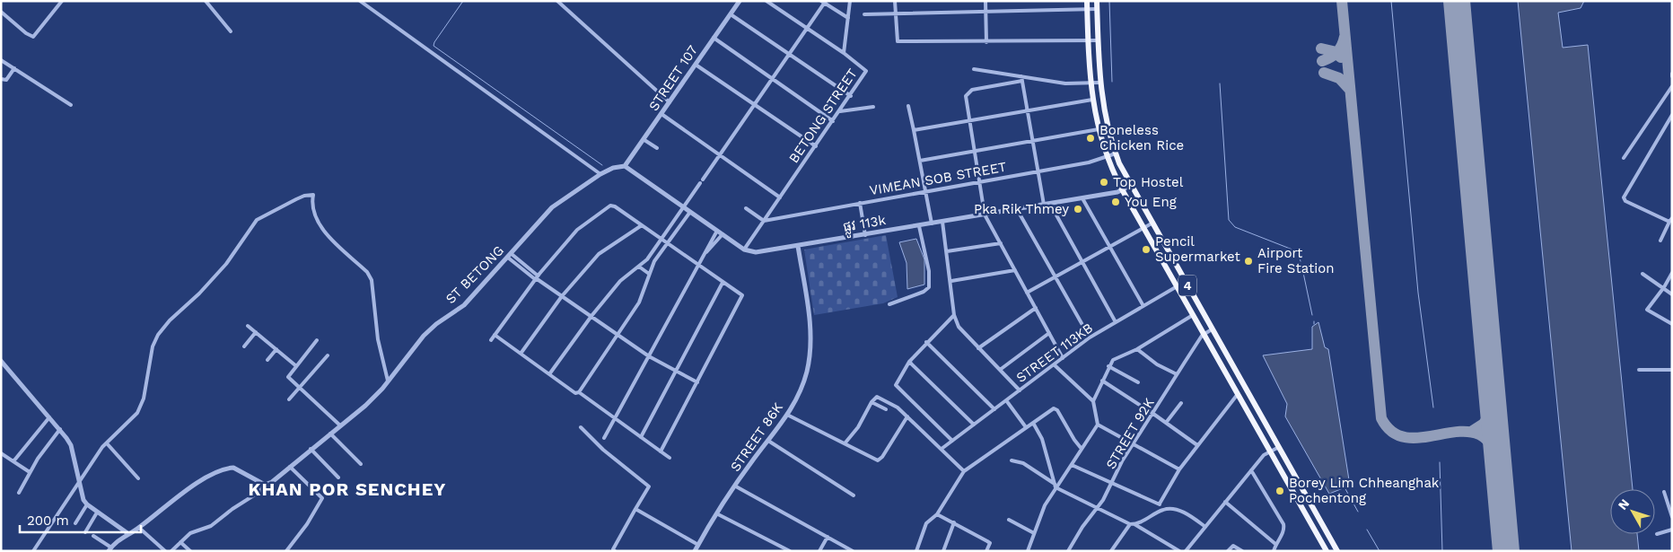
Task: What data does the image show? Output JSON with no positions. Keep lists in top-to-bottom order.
{
  "streets": {
    "highway": ["4"],
    "street": [
      "STREET 107",
      "BETONG STREET",
      "VIMEAN SOB STREET",
      "ផ្លូវ 113k",
      "ST BETONG",
      "STREET 113KB",
      "STREET 92K",
      "STREET 86K"
    ]
  },
  "crossings": [
    ["STREET 107", "ST BETONG"],
    ["BETONG STREET", "VIMEAN SOB STREET"],
    ["BETONG STREET", "ផ្លូវ 113k"],
    ["VIMEAN SOB STREET", "4"],
    ["ផ្លូវ 113k", "4"],
    ["ផ្លូវ 113k", "STREET 86K"],
    ["4", "STREET 113KB"],
    ["4", "STREET 92K"]
  ],
  "districts": ["KHAN POR SENCHEY"],
  "places": [
    "Boneless Chicken Rice",
    "Top Hostel",
    "You Eng",
    "Pka Rik Thmey",
    "Pencil Supermarket",
    "Airport Fire Station",
    "Borey Lim Chheanghak Pochentong"
  ],
  "scale_bar": "200 m",
  "north": "top left"
}
